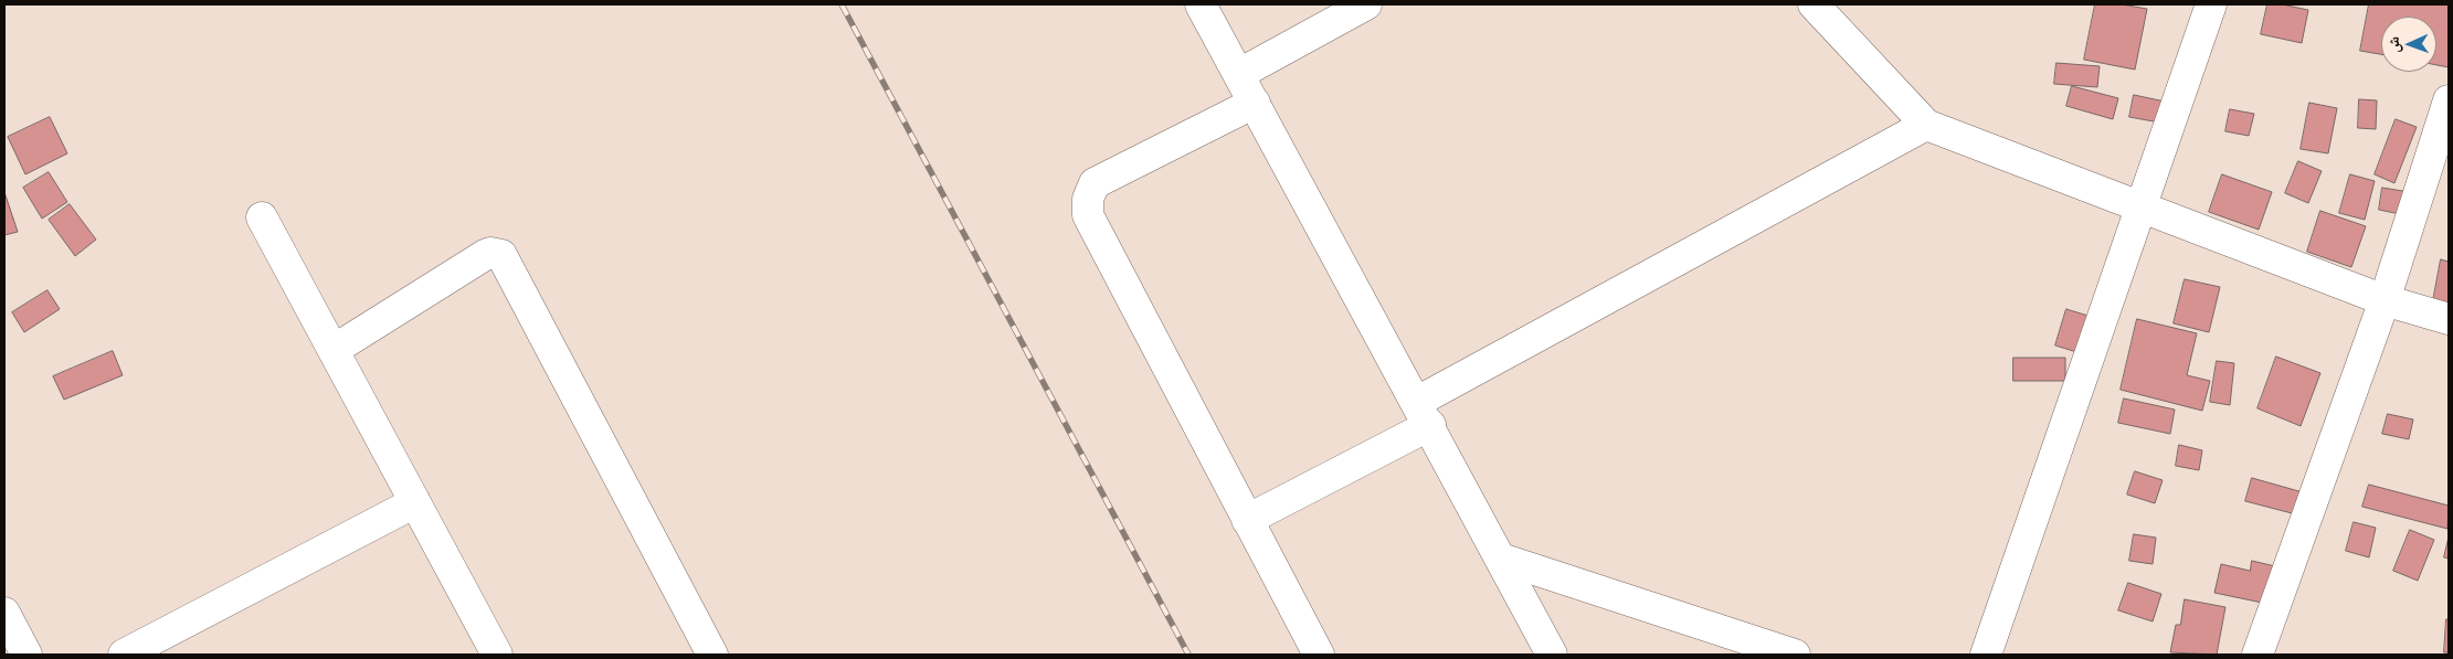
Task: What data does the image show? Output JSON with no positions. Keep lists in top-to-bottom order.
{
  "north": "left"
}
